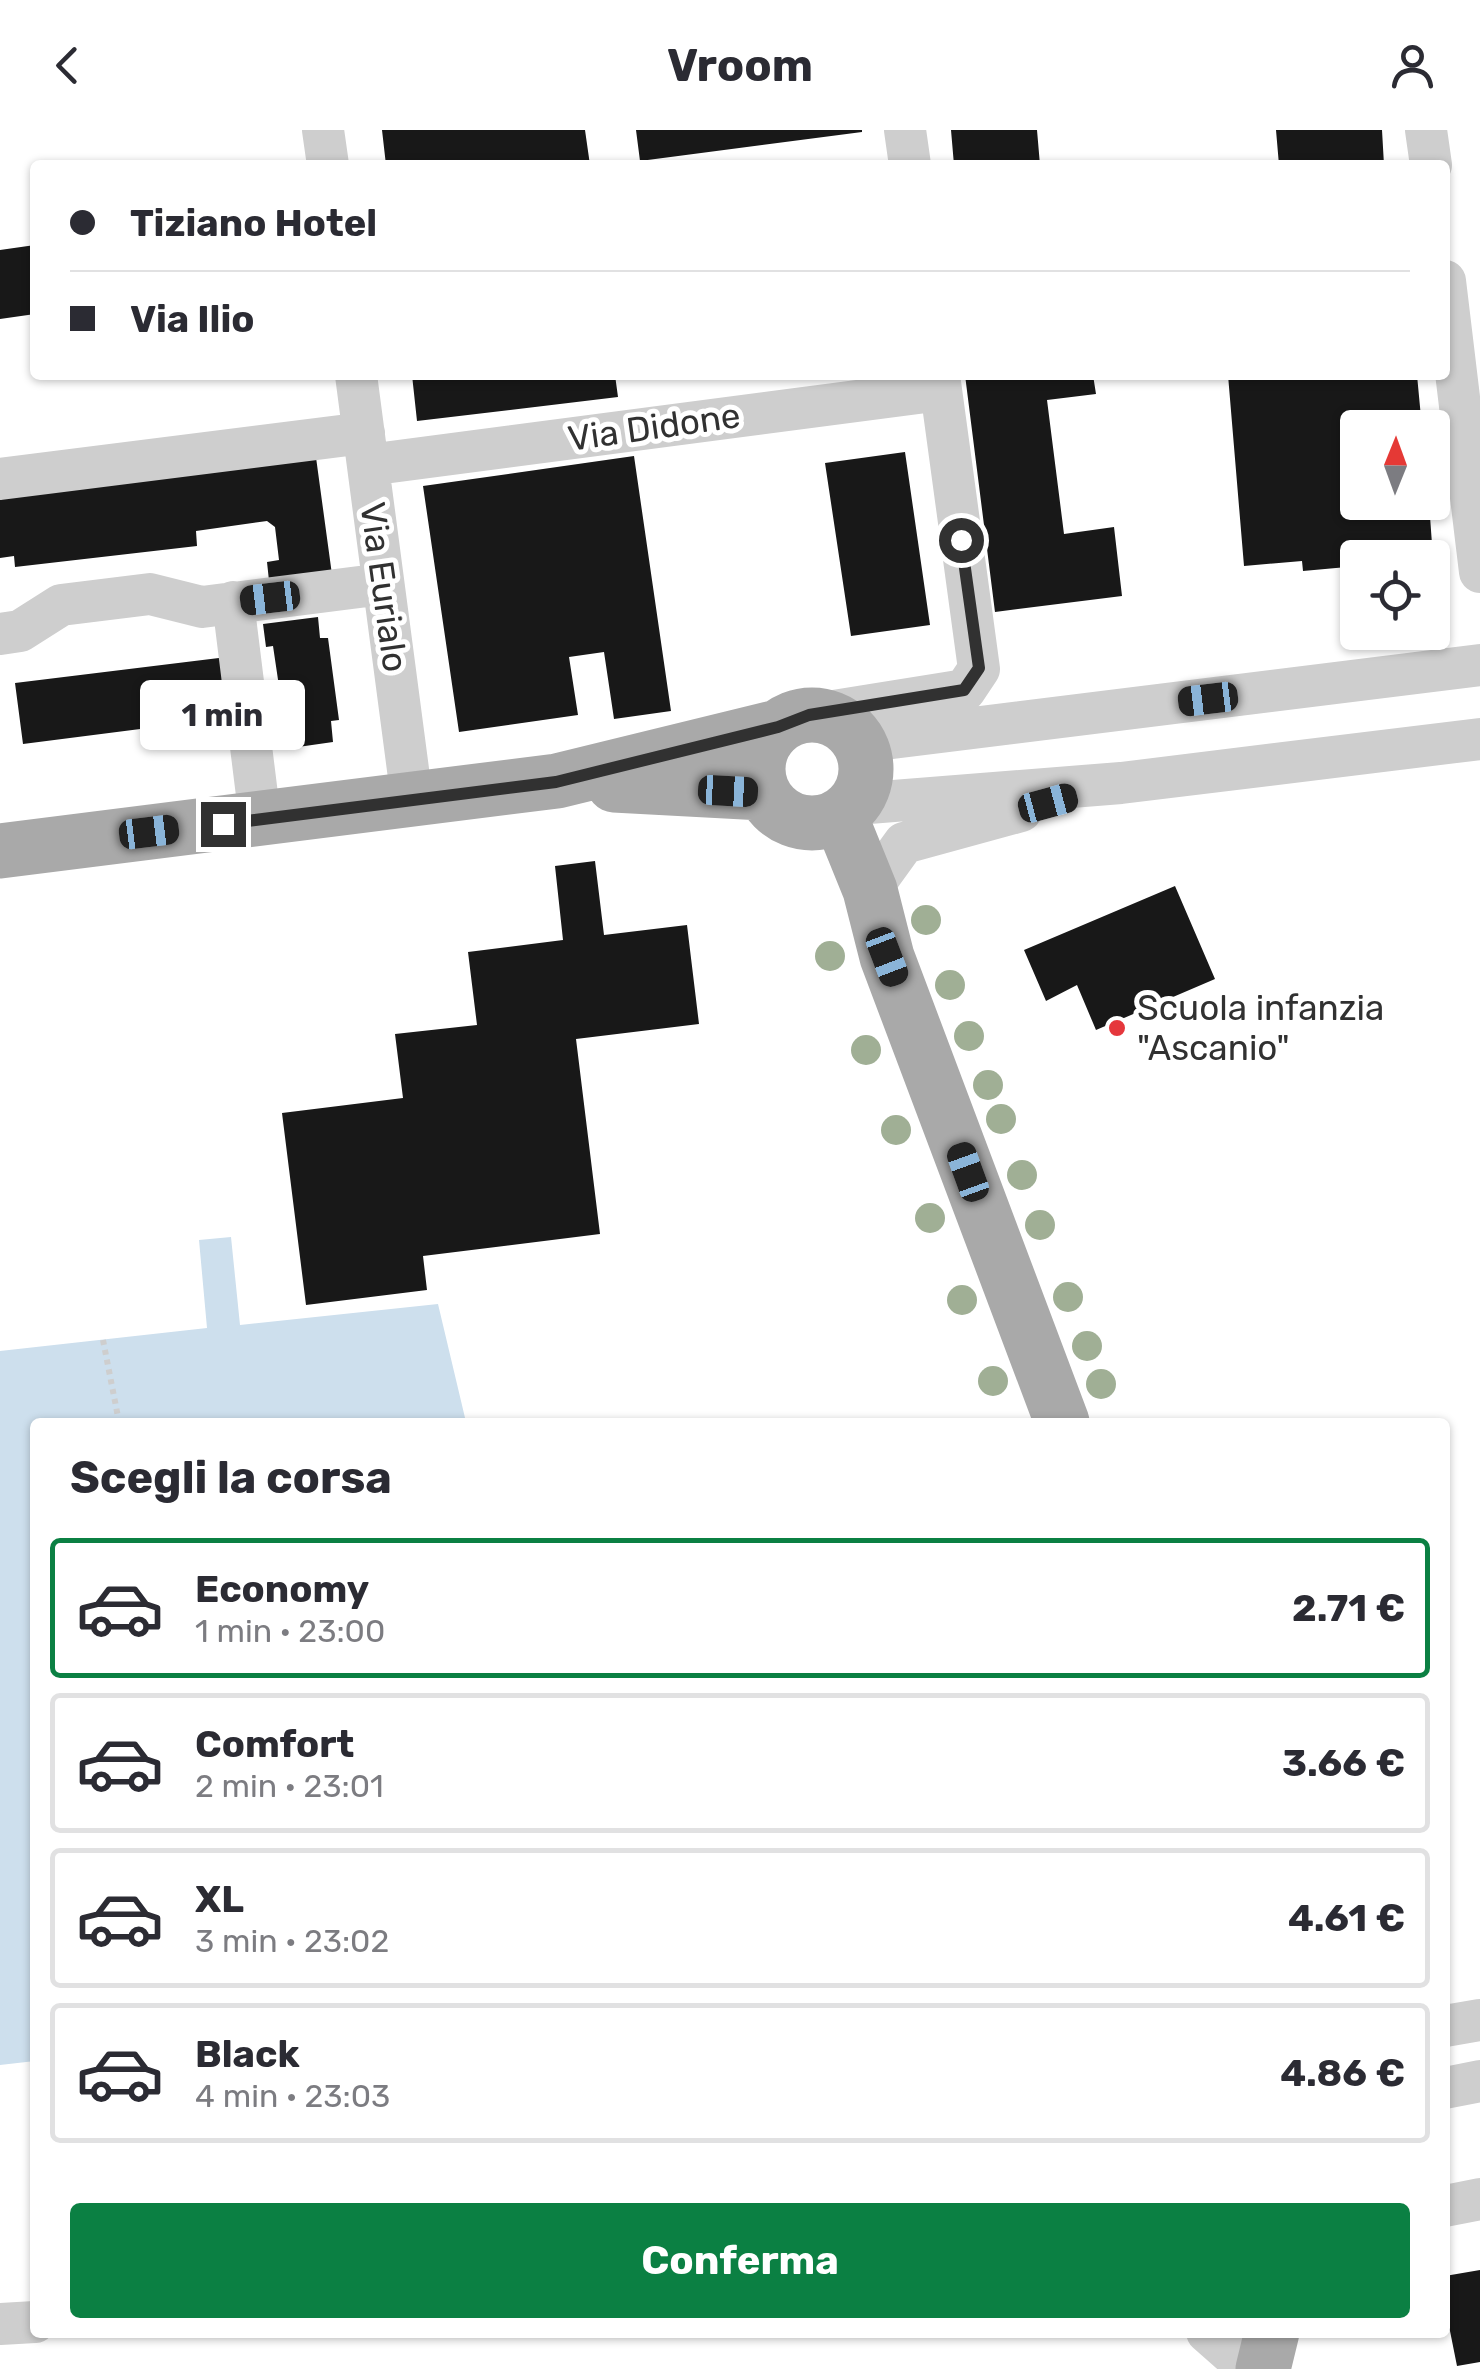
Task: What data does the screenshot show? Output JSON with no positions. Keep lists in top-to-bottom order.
{
  "streets": {
    "street": ["Via Didone", "Via Eurialo"]
  },
  "crossings": [
    ["Via Didone", "Via Eurialo"]
  ],
  "places": ["Scuola infanzia \"Ascanio\""],
  "north": "top",
  "page": {
    "header": "Vroom",
    "banner": ["Tiziano Hotel", "Via Ilio"],
    "bubble": "1 min",
    "heading": "Scegli la corsa",
    "list": [
      {
        "name": "Economy",
        "note": "1 min · 23:00",
        "value": "2.71 €"
      },
      {
        "name": "Comfort",
        "note": "2 min · 23:01",
        "value": "3.66 €"
      },
      {
        "name": "XL",
        "note": "3 min · 23:02",
        "value": "4.61 €"
      },
      {
        "name": "Black",
        "note": "4 min · 23:03",
        "value": "4.86 €"
      }
    ],
    "buttons": "Conferma"
  }
}
